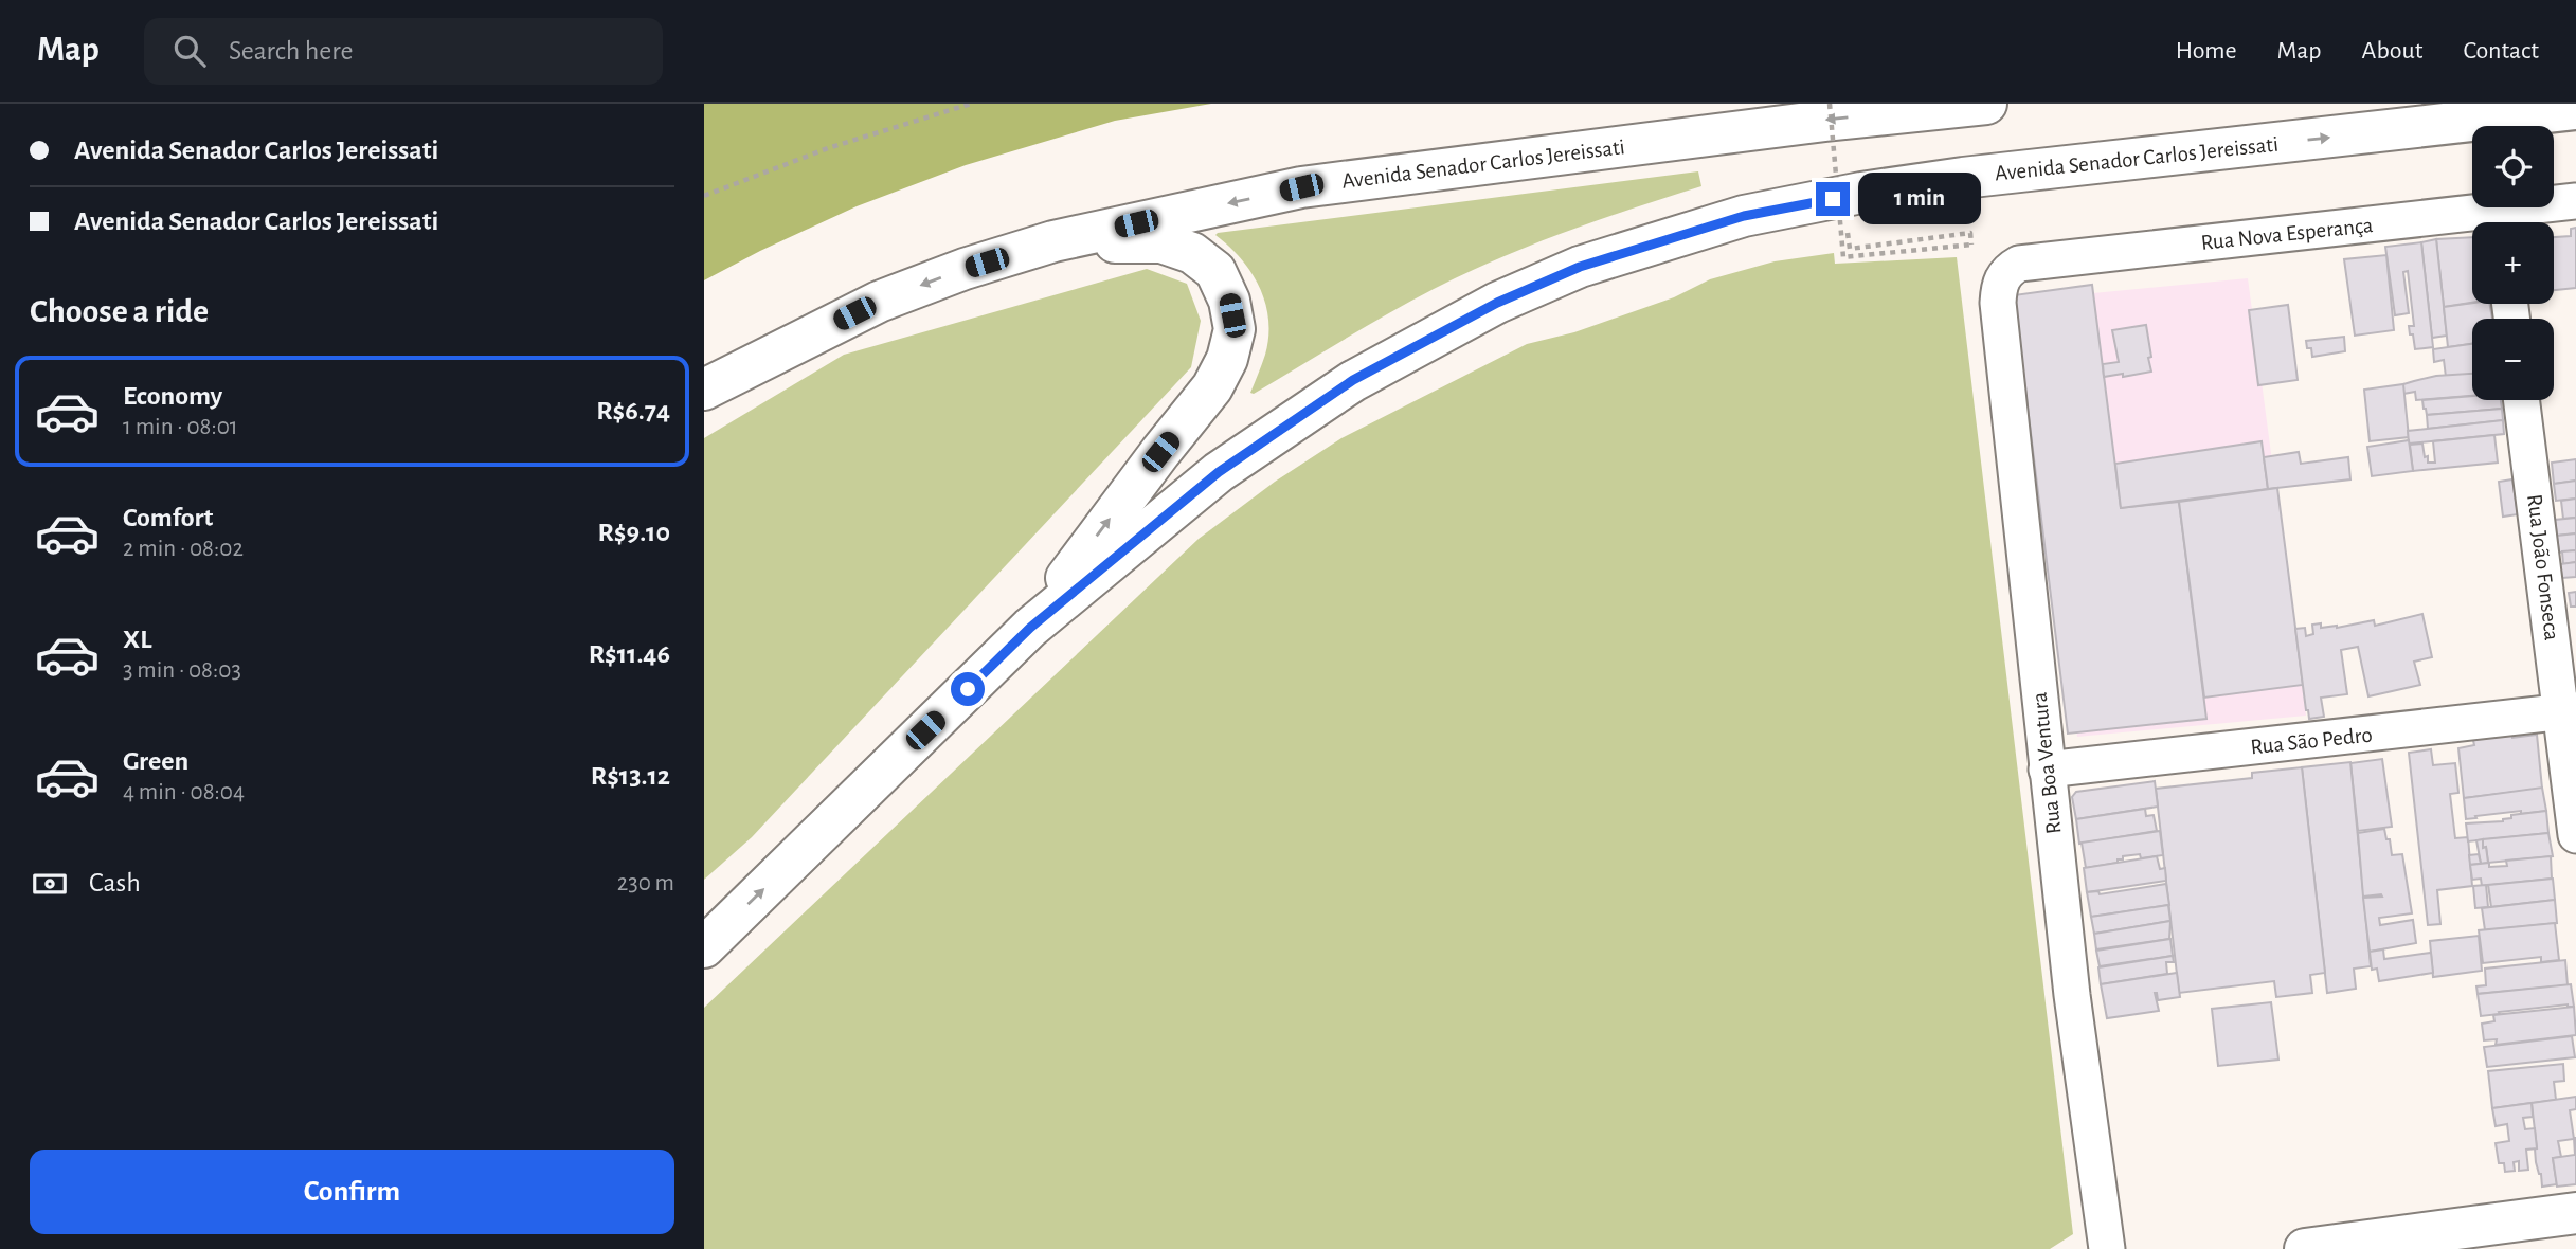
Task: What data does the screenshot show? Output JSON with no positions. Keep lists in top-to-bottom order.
{
  "streets": {
    "main road": ["Avenida Senador Carlos Jereissati"],
    "street": [
      "Rua Nova Esperança",
      "Rua João Fonseca",
      "Rua São Pedro",
      "Rua Boa Ventura"
    ]
  },
  "crossings": [
    ["Rua Nova Esperança", "Rua Boa Ventura"],
    ["Rua João Fonseca", "Rua São Pedro"],
    ["Rua São Pedro", "Rua Boa Ventura"]
  ],
  "page": {
    "header": "Map",
    "search": "Search here",
    "nav": [
      "Home",
      "Map",
      "About",
      "Contact"
    ],
    "banner": ["Avenida Senador Carlos Jereissati", "Avenida Senador Carlos Jereissati"],
    "map_buttons": ["+", "−"],
    "bubble": "1 min",
    "heading": "Choose a ride",
    "list": [
      {
        "name": "Economy",
        "note": "1 min · 08:01",
        "value": "R$6.74"
      },
      {
        "name": "Comfort",
        "note": "2 min · 08:02",
        "value": "R$9.10"
      },
      {
        "name": "XL",
        "note": "3 min · 08:03",
        "value": "R$11.46"
      },
      {
        "name": "Green",
        "note": "4 min · 08:04",
        "value": "R$13.12"
      }
    ],
    "pay": ["Cash", "230 m"],
    "buttons": "Confirm"
  }
}
